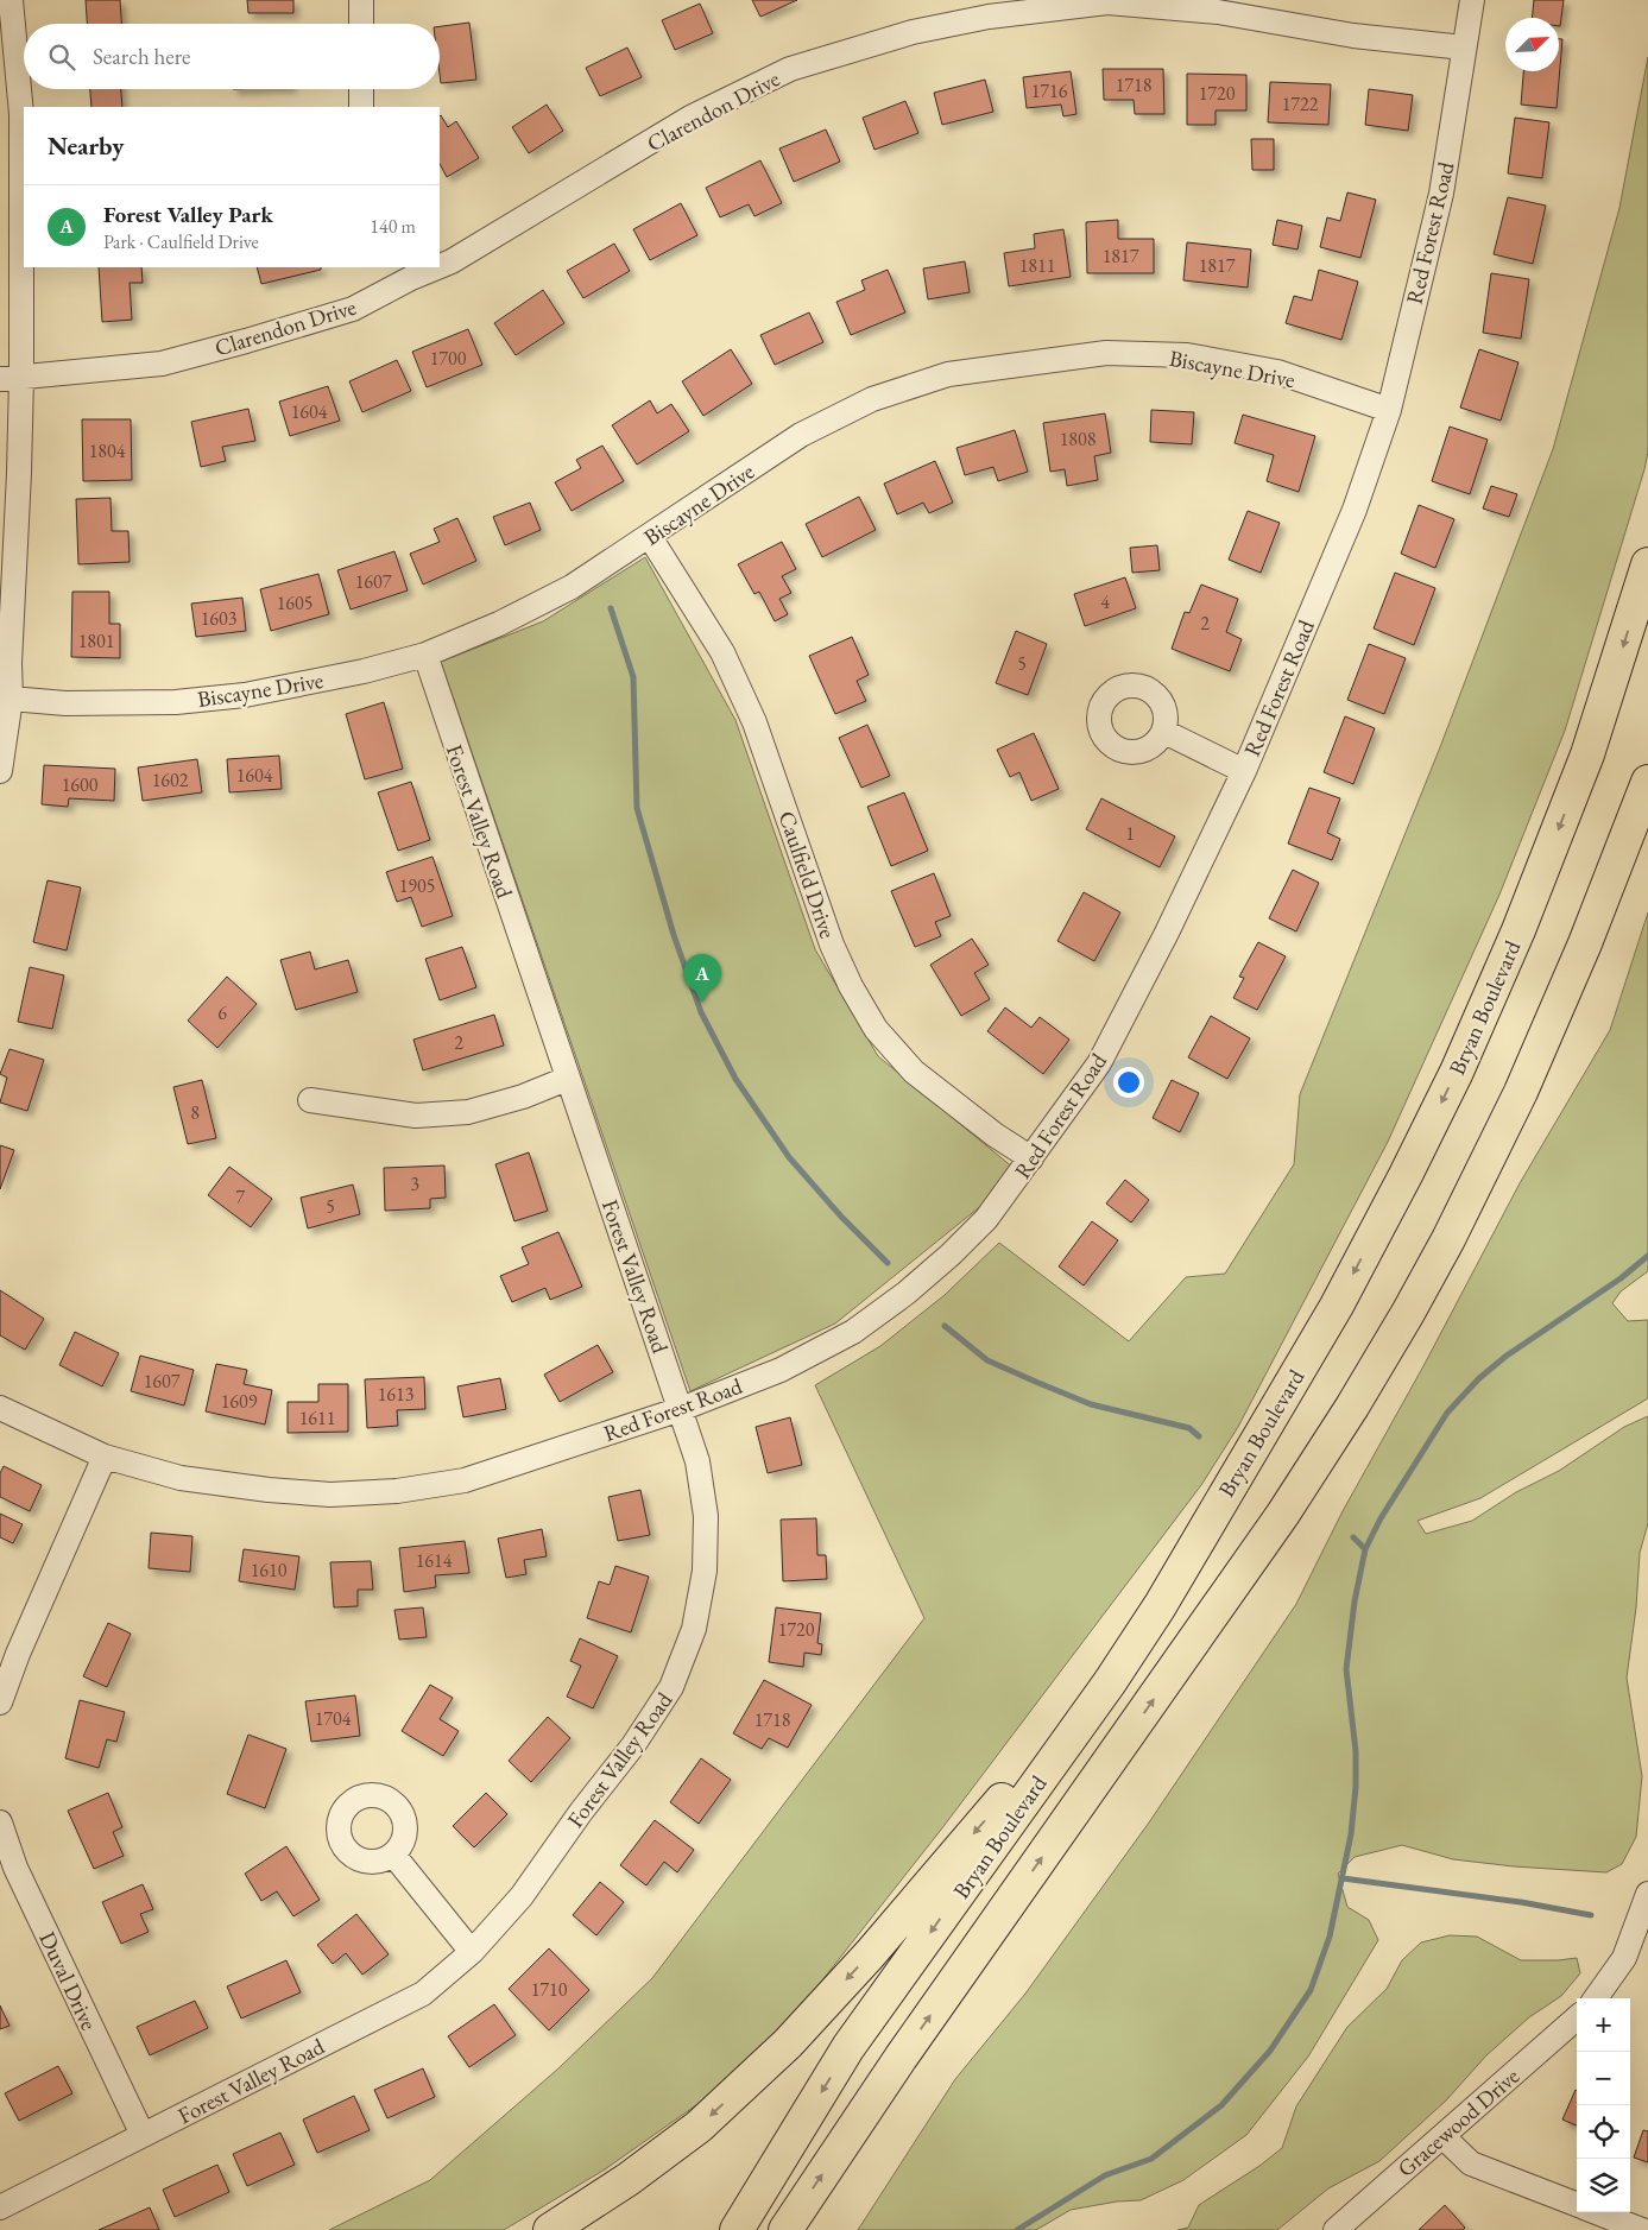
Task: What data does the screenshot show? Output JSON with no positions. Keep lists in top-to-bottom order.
{
  "streets": {
    "highway": ["Bryan Boulevard"],
    "street": [
      "Clarendon Drive",
      "Red Forest Road",
      "Biscayne Drive",
      "Forest Valley Road",
      "Caulfield Drive",
      "Duval Drive",
      "Gracewood Drive"
    ]
  },
  "crossings": [
    ["Clarendon Drive", "Red Forest Road"],
    ["Red Forest Road", "Biscayne Drive"],
    ["Red Forest Road", "Forest Valley Road"],
    ["Red Forest Road", "Caulfield Drive"],
    ["Biscayne Drive", "Forest Valley Road"],
    ["Biscayne Drive", "Caulfield Drive"],
    ["Forest Valley Road", "Duval Drive"]
  ],
  "house_numbers": [
    "1718",
    "1716",
    "1720",
    "1722",
    "1817",
    "1811",
    "1817",
    "1700",
    "1604",
    "1808",
    "1804",
    "1607",
    "4",
    "1605",
    "1603",
    "2",
    "1801",
    "5",
    "1604",
    "1602",
    "1600",
    "1",
    "1905",
    "6",
    "2",
    "8",
    "3",
    "7",
    "5",
    "1607",
    "1613",
    "1609",
    "1611",
    "1614",
    "1610",
    "1720",
    "1704",
    "1718",
    "1710"
  ],
  "north": "top right",
  "page": {
    "search": "Search here",
    "heading": "Nearby",
    "list": [
      {
        "mark": "A",
        "name": "Forest Valley Park",
        "note": "Park · Caulfield Drive",
        "value": "140 m"
      }
    ],
    "pins": "A",
    "map_buttons": ["+", "−"]
  }
}
